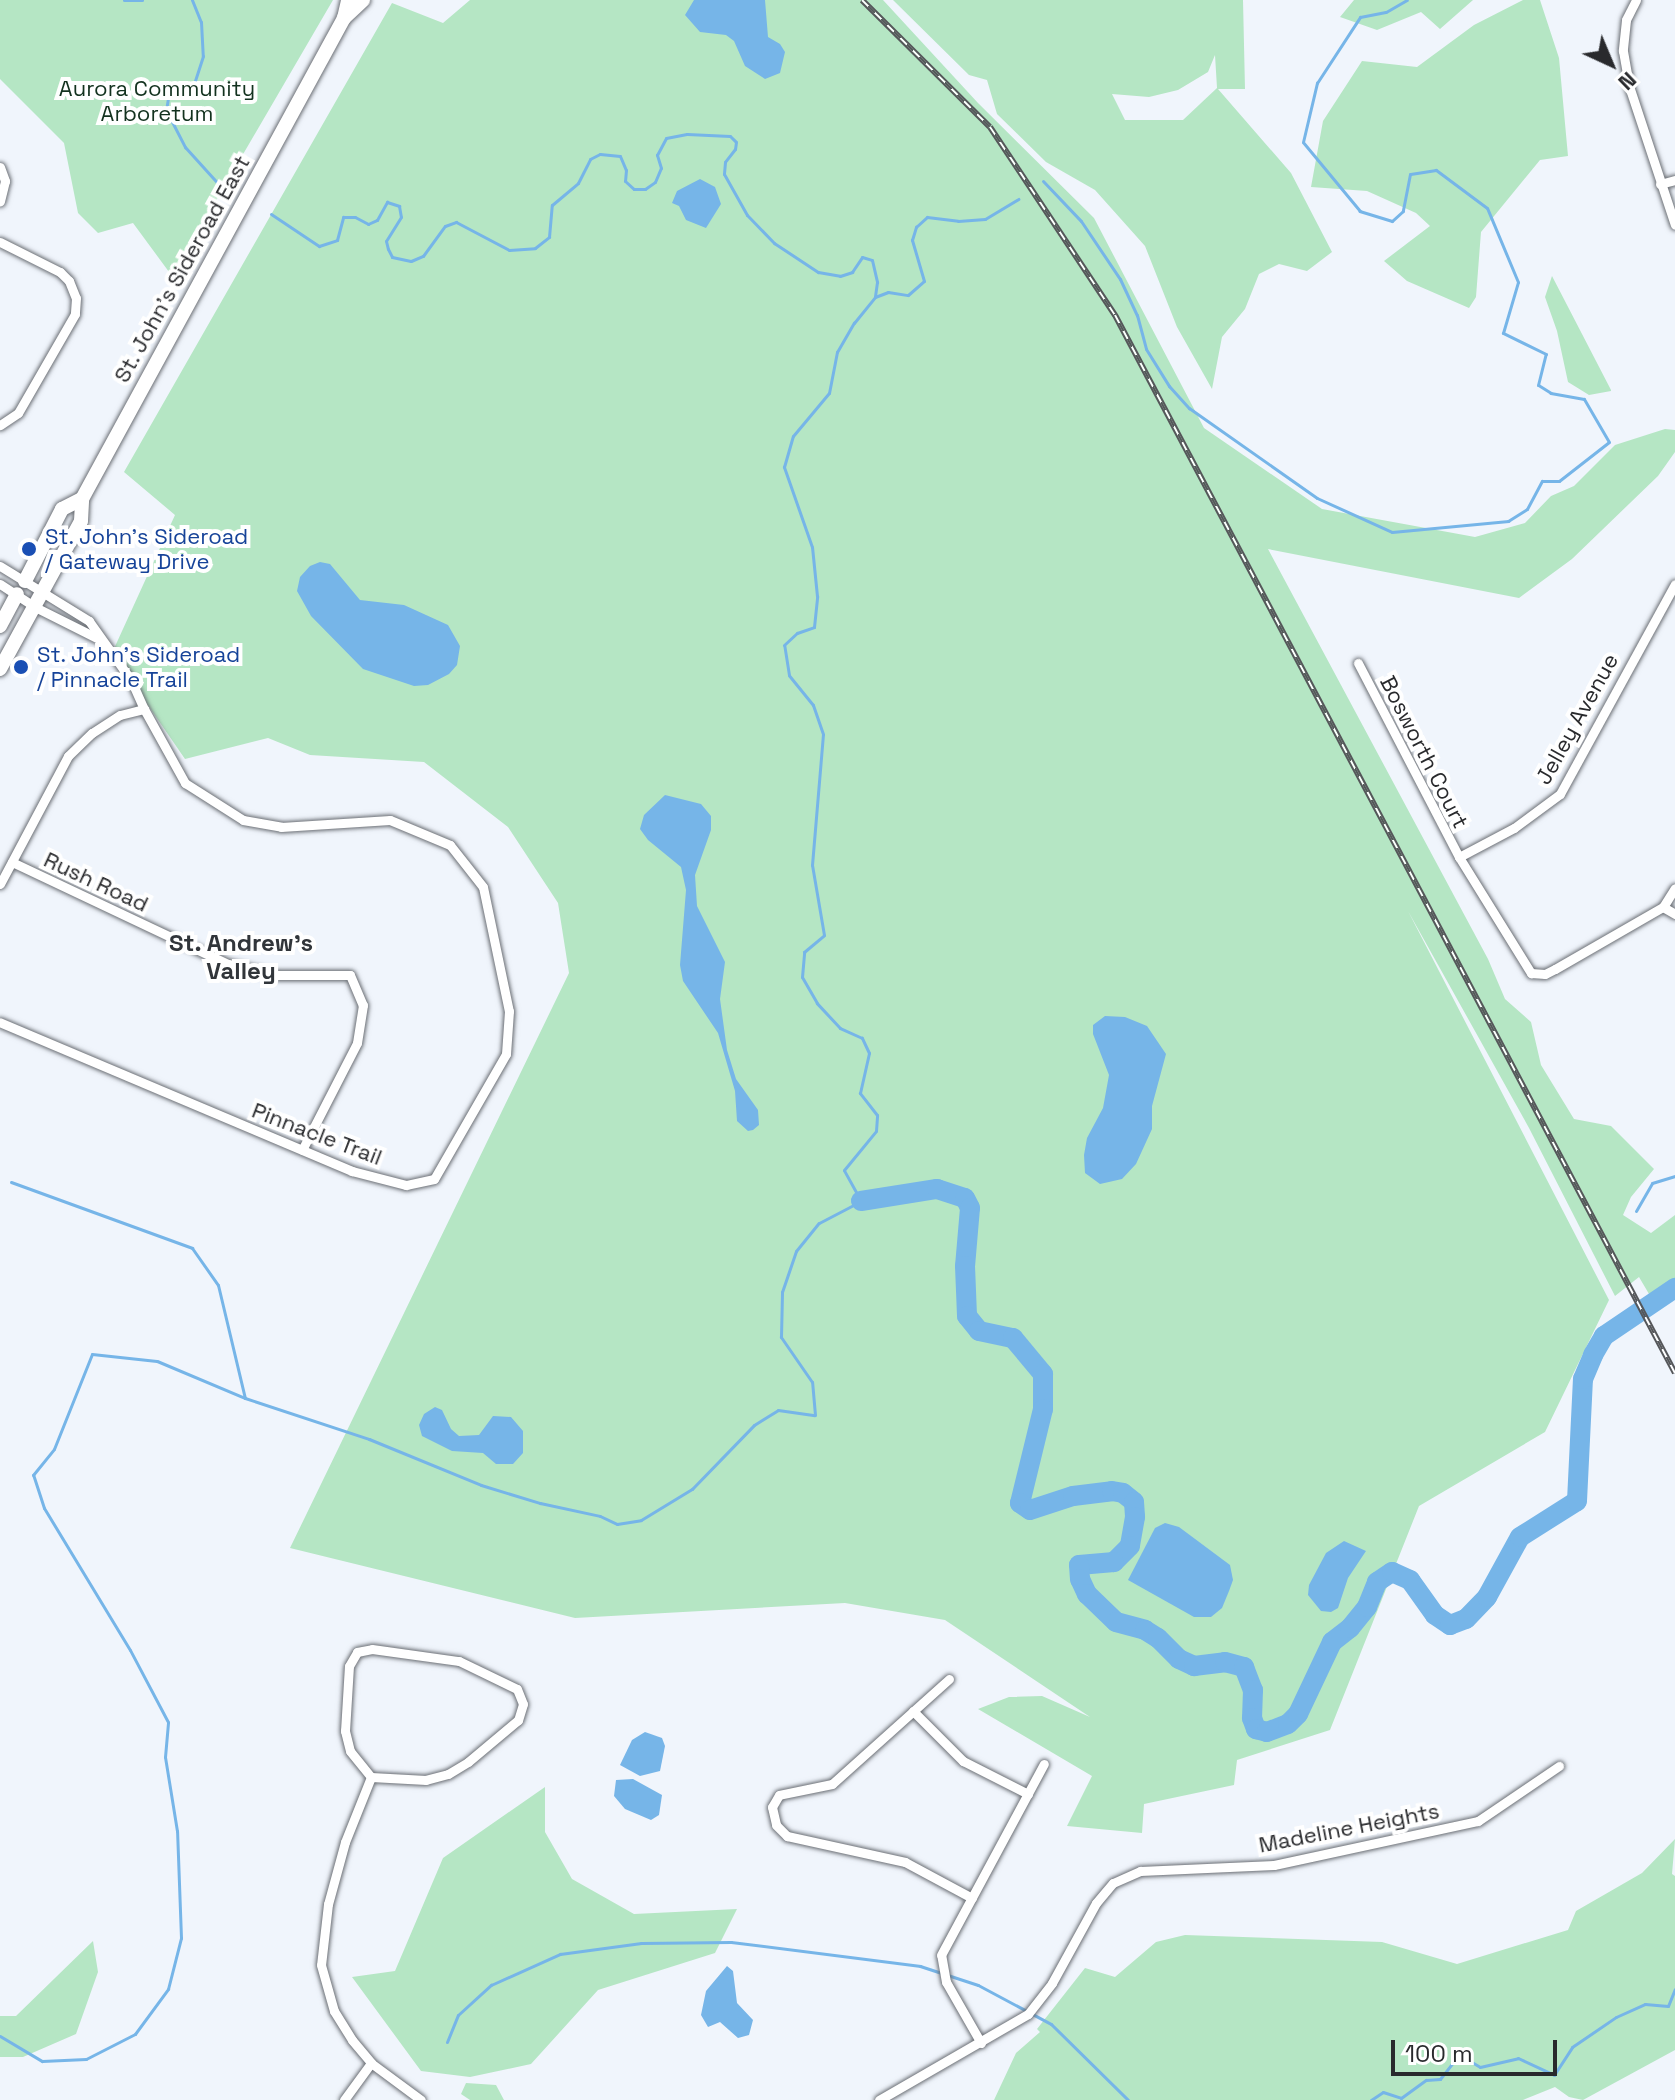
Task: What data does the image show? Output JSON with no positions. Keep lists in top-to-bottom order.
{
  "streets": {
    "main road": ["St. John's Sideroad East"],
    "street": [
      "Jelley Avenue",
      "Bosworth Court",
      "Rush Road",
      "Pinnacle Trail",
      "Madeline Heights"
    ]
  },
  "crossings": [
    ["St. John's Sideroad East", "Pinnacle Trail"],
    ["Jelley Avenue", "Bosworth Court"],
    ["Rush Road", "Pinnacle Trail"]
  ],
  "districts": ["St. Andrew's Valley"],
  "parks": ["Aurora Community Arboretum"],
  "places": ["St. John's Sideroad / Gateway Drive", "St. John's Sideroad / Pinnacle Trail"],
  "scale_bar": "100 m",
  "north": "bottom right"
}
